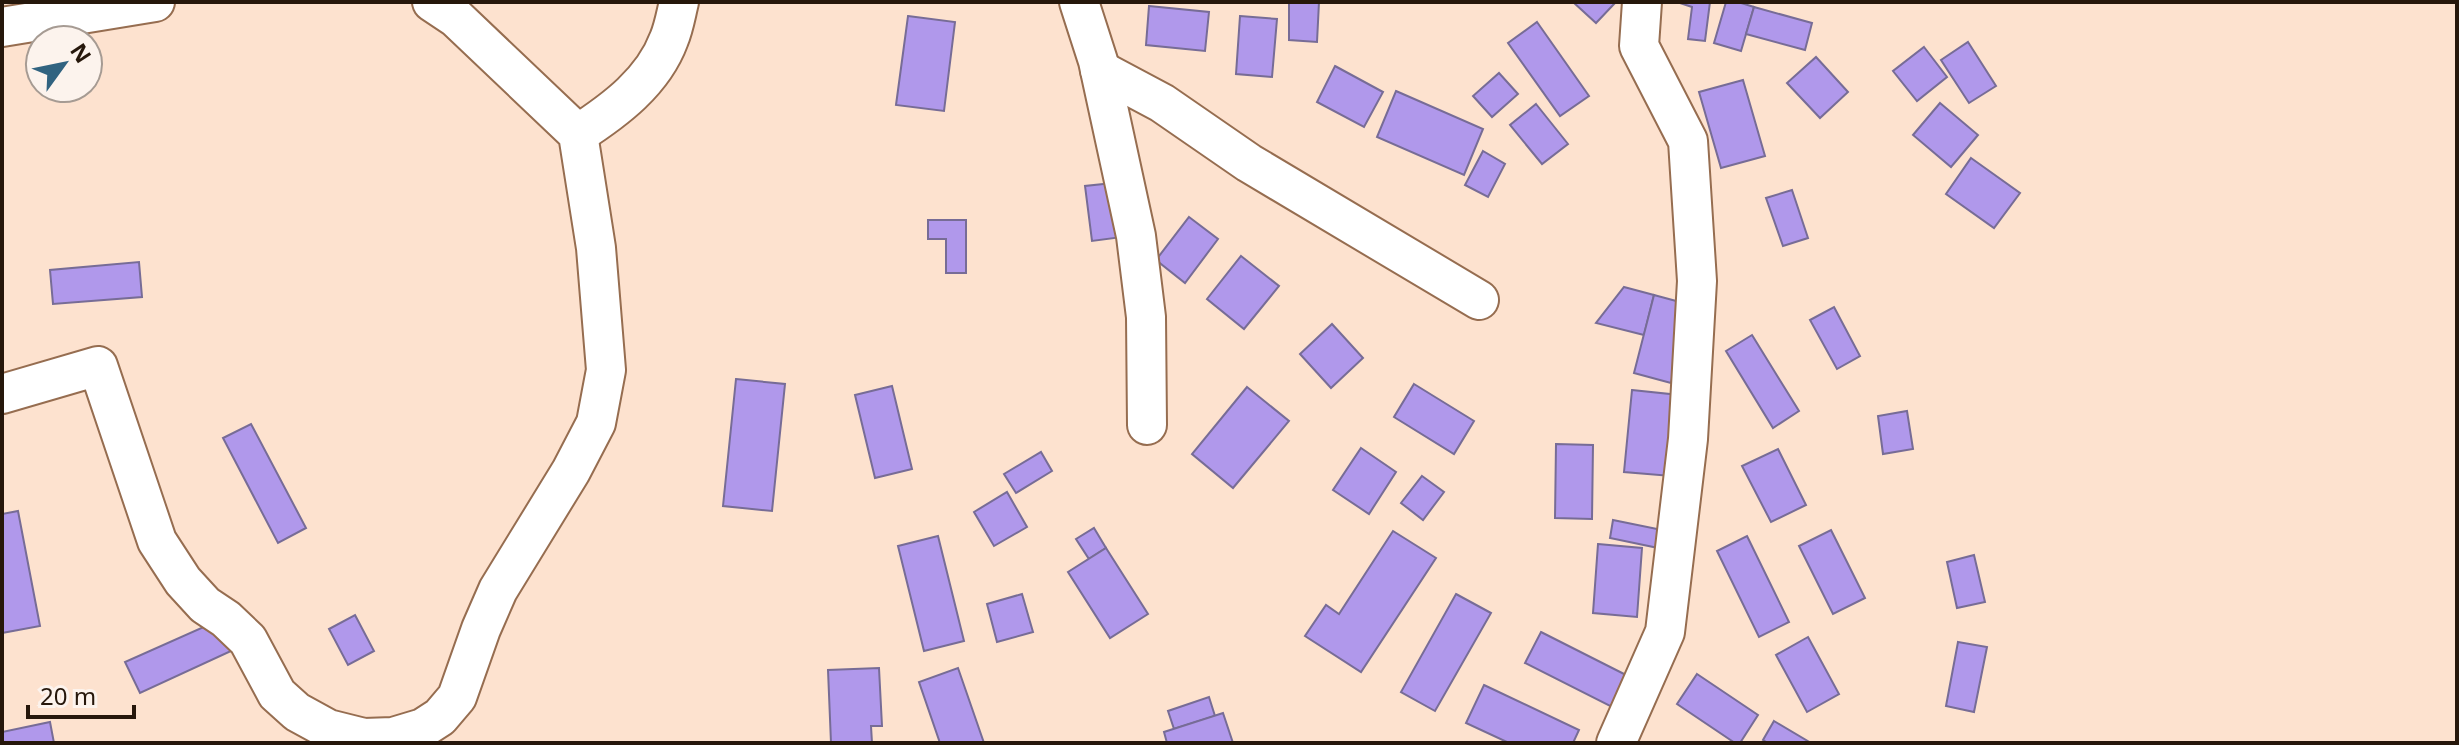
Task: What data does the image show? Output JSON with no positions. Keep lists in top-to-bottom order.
{
  "scale_bar": "20 m",
  "north": "top right"
}
